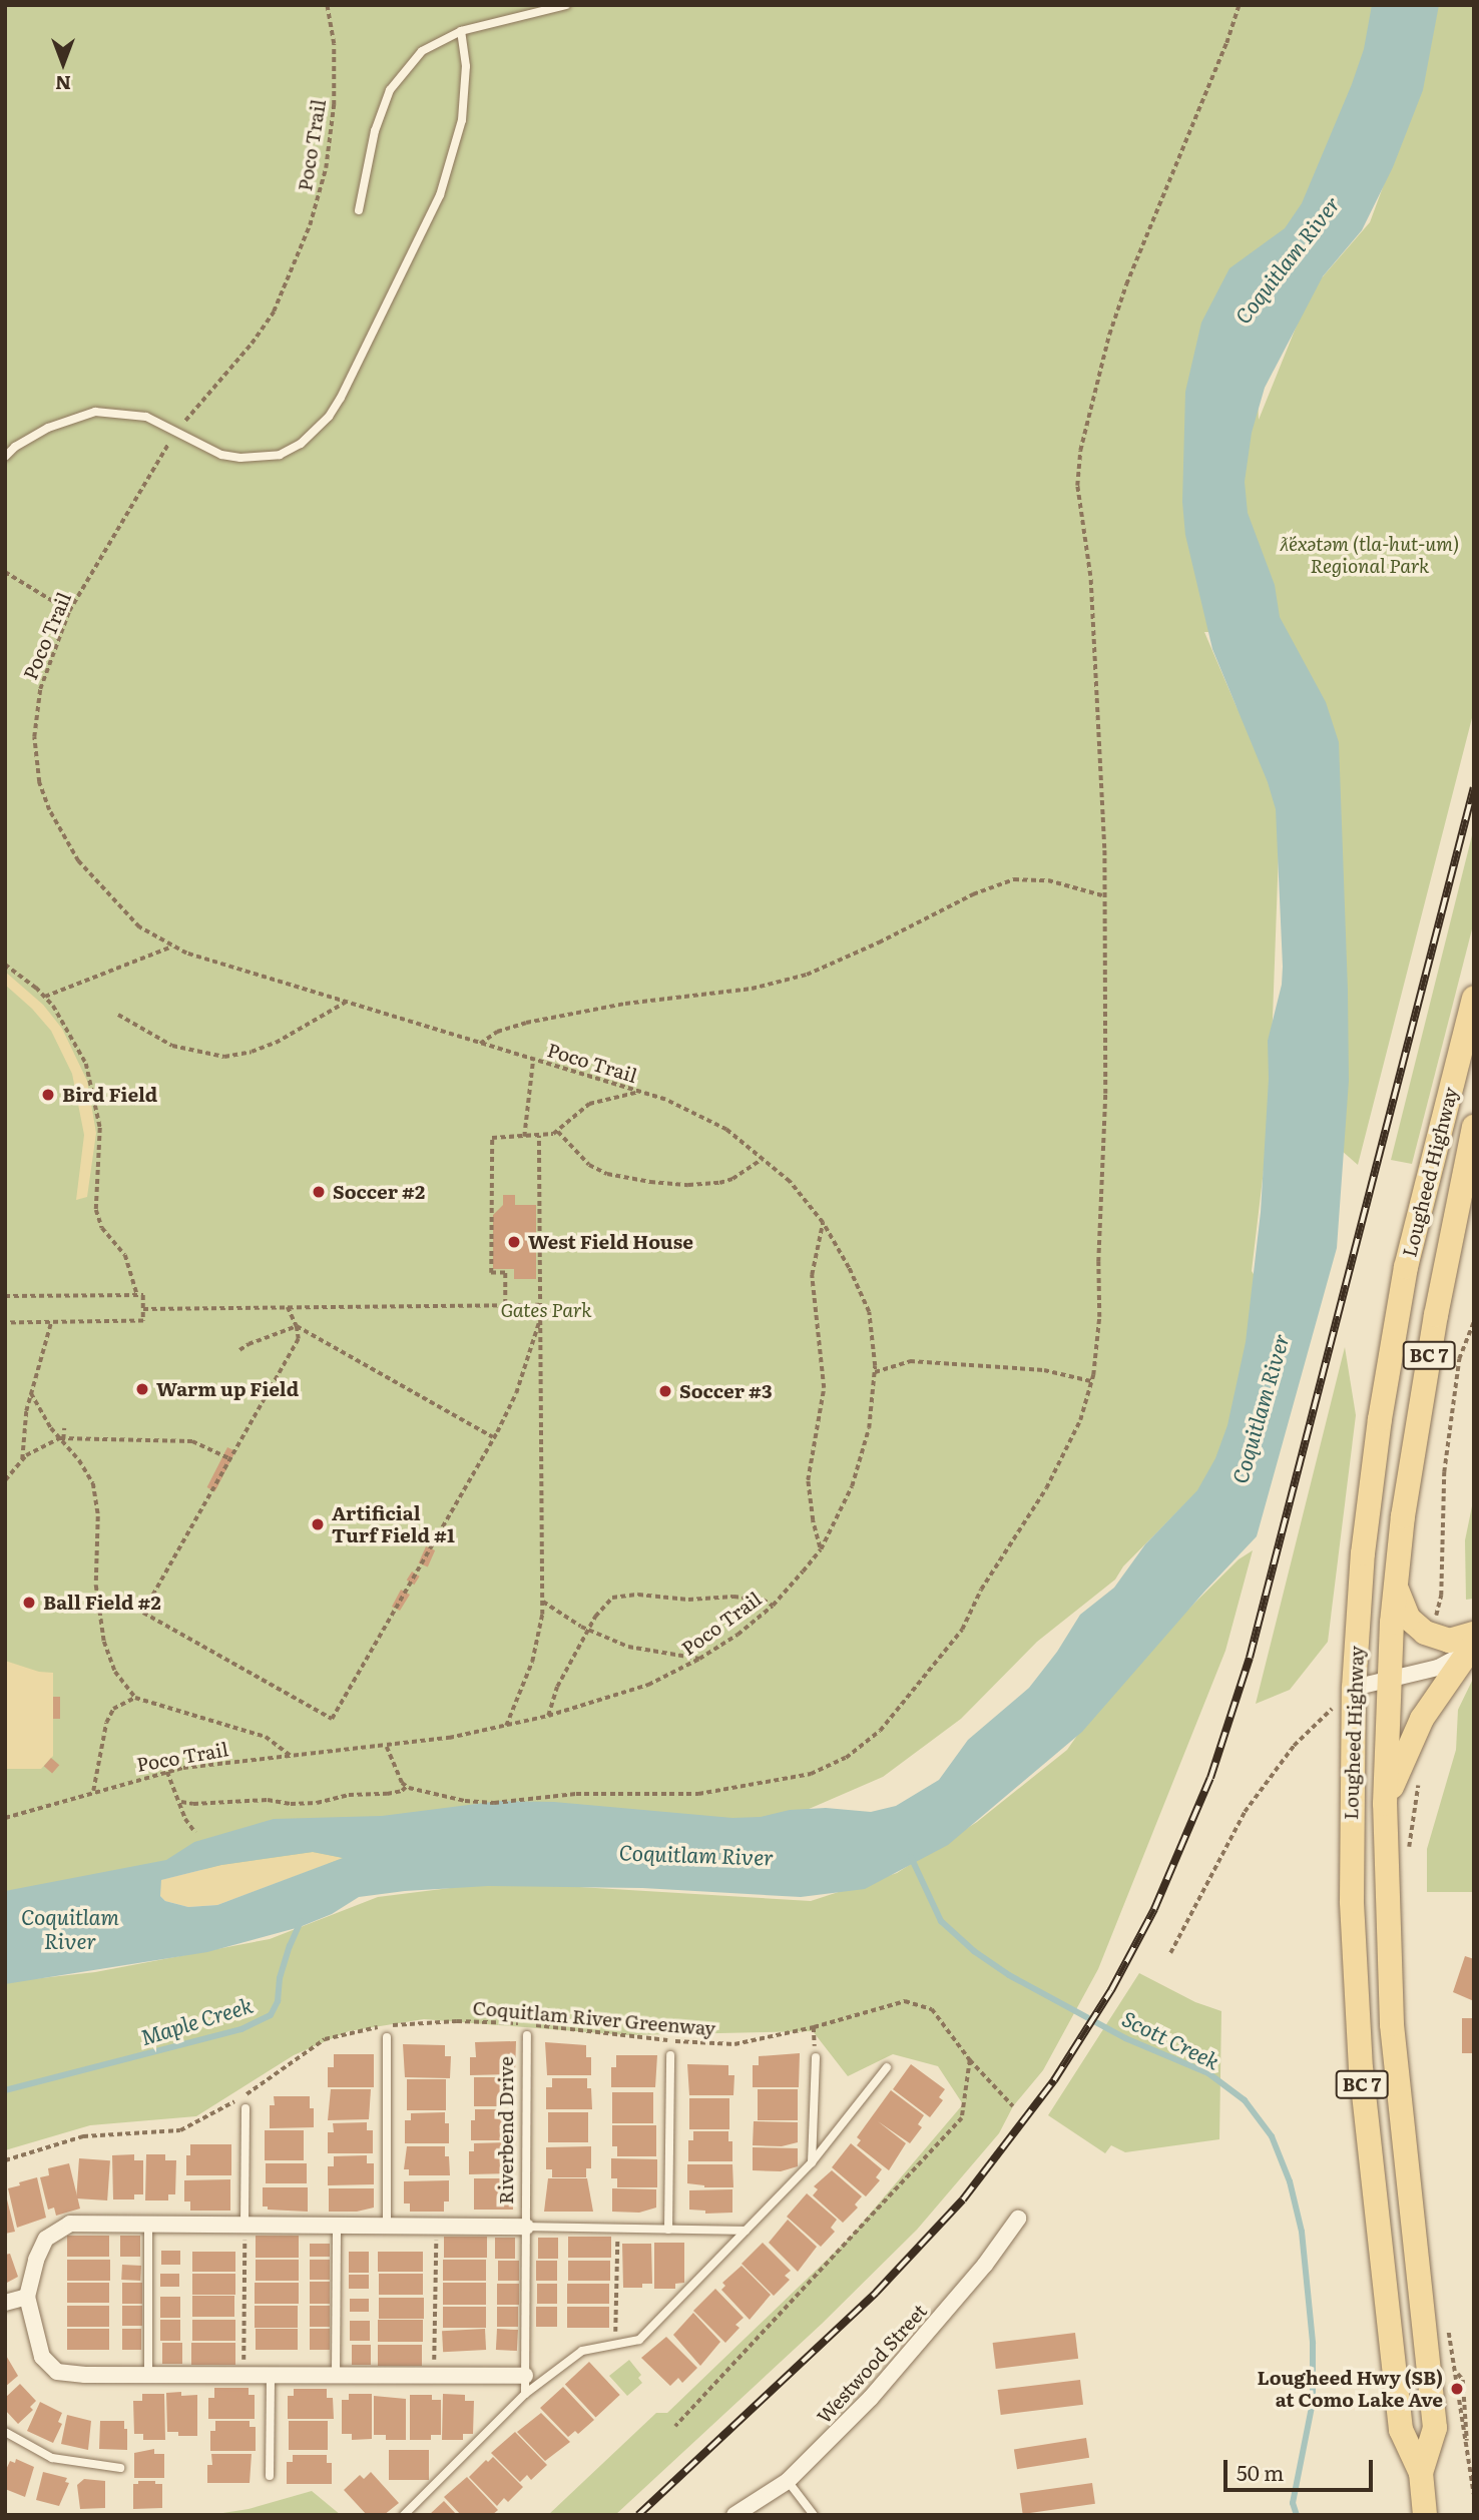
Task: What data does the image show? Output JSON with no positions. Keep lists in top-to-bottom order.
{
  "streets": {
    "main road": ["Lougheed Highway", "BC 7"],
    "street": ["Riverbend Drive", "Westwood Street"],
    "path": ["Poco Trail", "Coquitlam River Greenway"]
  },
  "water": ["Coquitlam River", "Maple Creek", "Scott Creek"],
  "parks": ["ƛ̓éxətəm (tla-hut-um) Regional Park", "Gates Park"],
  "places": [
    "Bird Field",
    "Soccer #2",
    "West Field House",
    "Warm up Field",
    "Soccer #3",
    "Artificial Turf Field #1",
    "Ball Field #2",
    "Lougheed Hwy (SB) at Como Lake Ave"
  ],
  "scale_bar": "50 m",
  "north": "bottom"
}
